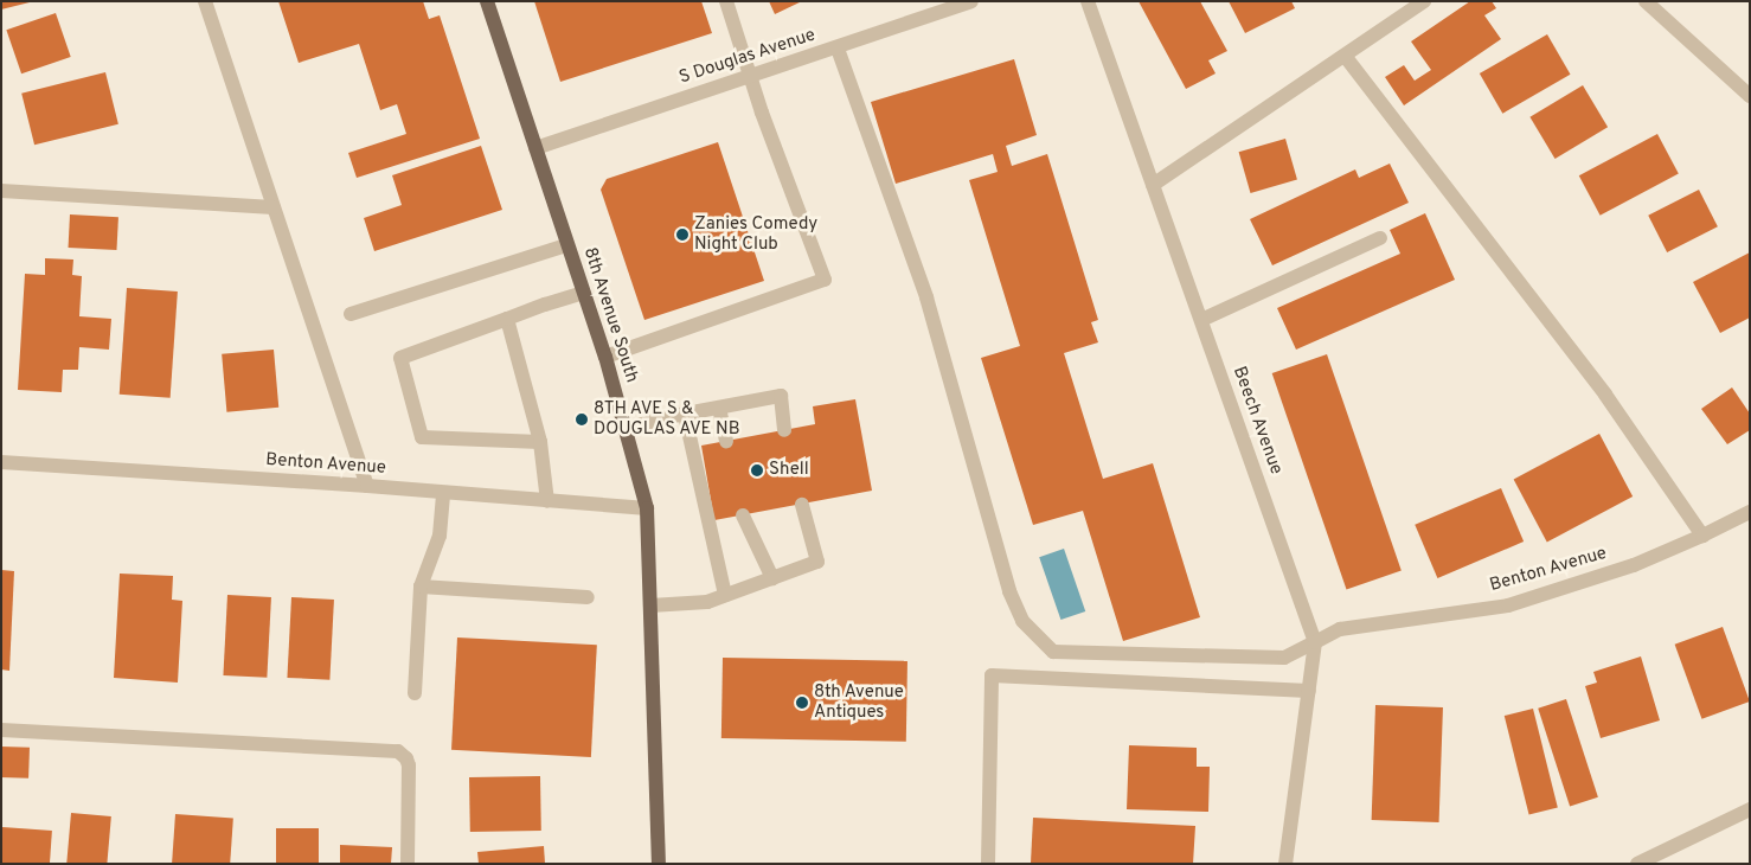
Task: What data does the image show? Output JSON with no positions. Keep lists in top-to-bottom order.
{
  "streets": {
    "main road": ["8th Avenue South"],
    "street": ["S Douglas Avenue", "Beech Avenue", "Benton Avenue"]
  },
  "crossings": [
    ["S Douglas Avenue", "8th Avenue South"],
    ["S Douglas Avenue", "Benton Avenue"],
    ["8th Avenue South", "Benton Avenue"],
    ["Beech Avenue", "Benton Avenue"]
  ],
  "places": [
    "Zanies Comedy Night Club",
    "8TH AVE S & DOUGLAS AVE NB",
    "Shell",
    "8th Avenue Antiques"
  ]
}
